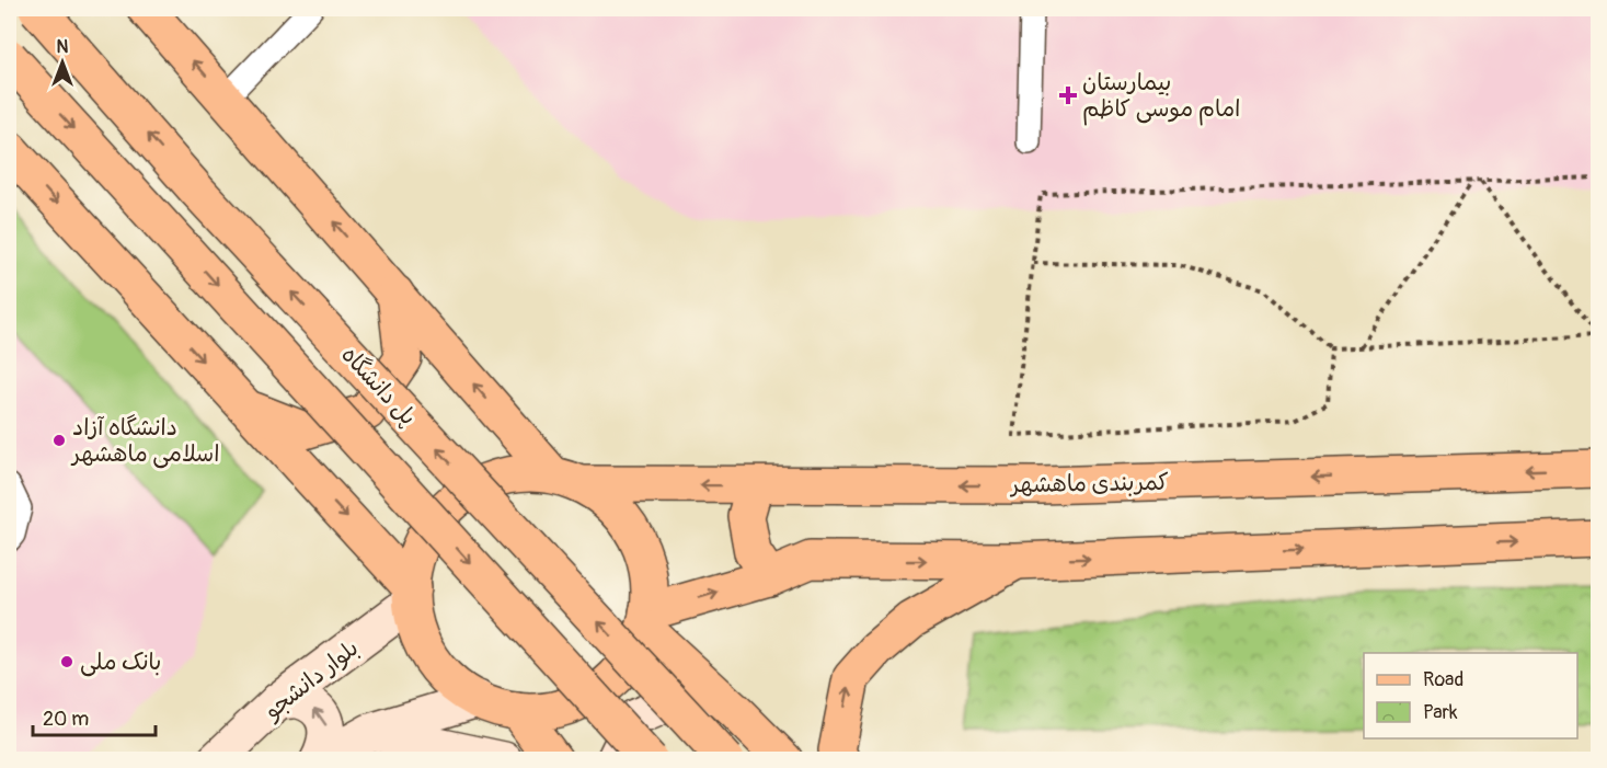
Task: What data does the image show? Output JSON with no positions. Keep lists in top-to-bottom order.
{
  "streets": {
    "main road": ["پل دانشگاه", "کمربندی ماهشهر", "بلوار دانشجو"]
  },
  "crossings": [
    ["کمربندی ماهشهر", "بلوار دانشجو"]
  ],
  "places": {
    "health": ["بیمارستان امام موسی کاظم"],
    "other": ["دانشگاه آزاد اسلامی ماهشهر", "بانک ملی"]
  },
  "legend": ["Road", "Park"],
  "scale_bar": "20 m",
  "north": "top"
}
